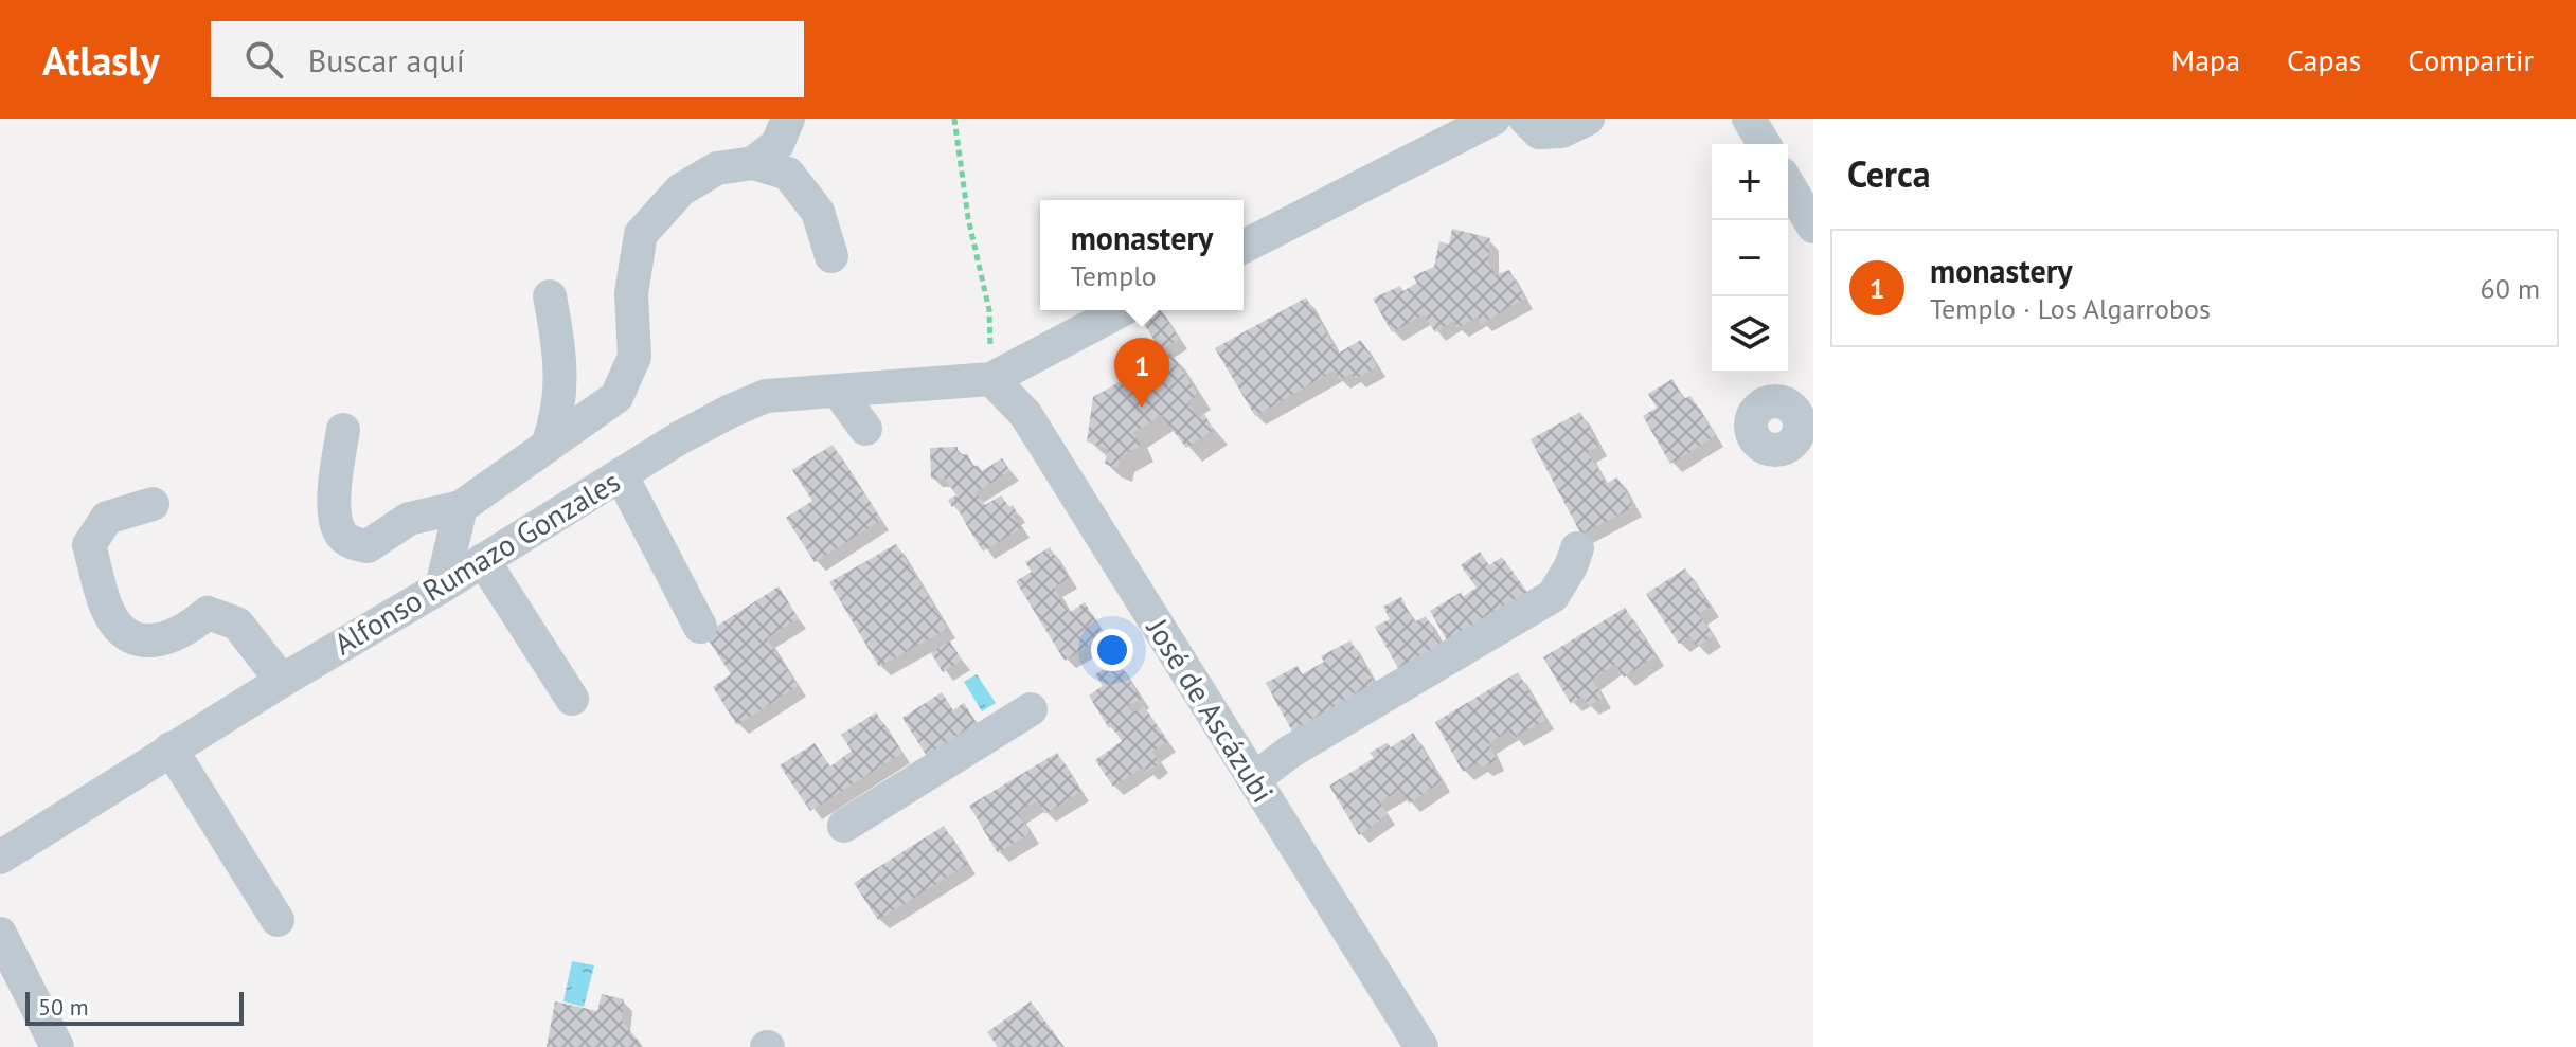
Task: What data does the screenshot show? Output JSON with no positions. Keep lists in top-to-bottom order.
{
  "streets": {
    "street": ["Alfonso Rumazo Gonzales", "José de Ascázubi"]
  },
  "crossings": [
    ["Alfonso Rumazo Gonzales", "José de Ascázubi"]
  ],
  "scale_bar": "50 m",
  "page": {
    "header": "Atlasly",
    "search": "Buscar aquí",
    "nav": ["Mapa", "Capas", "Compartir"],
    "heading": "Cerca",
    "map_buttons": ["+", "−"],
    "popup": ["monastery", "Templo"],
    "list": [
      {
        "mark": "1",
        "name": "monastery",
        "note": "Templo · Los Algarrobos",
        "value": "60 m"
      }
    ],
    "pins": "1",
    "scale": "50 m"
  }
}
